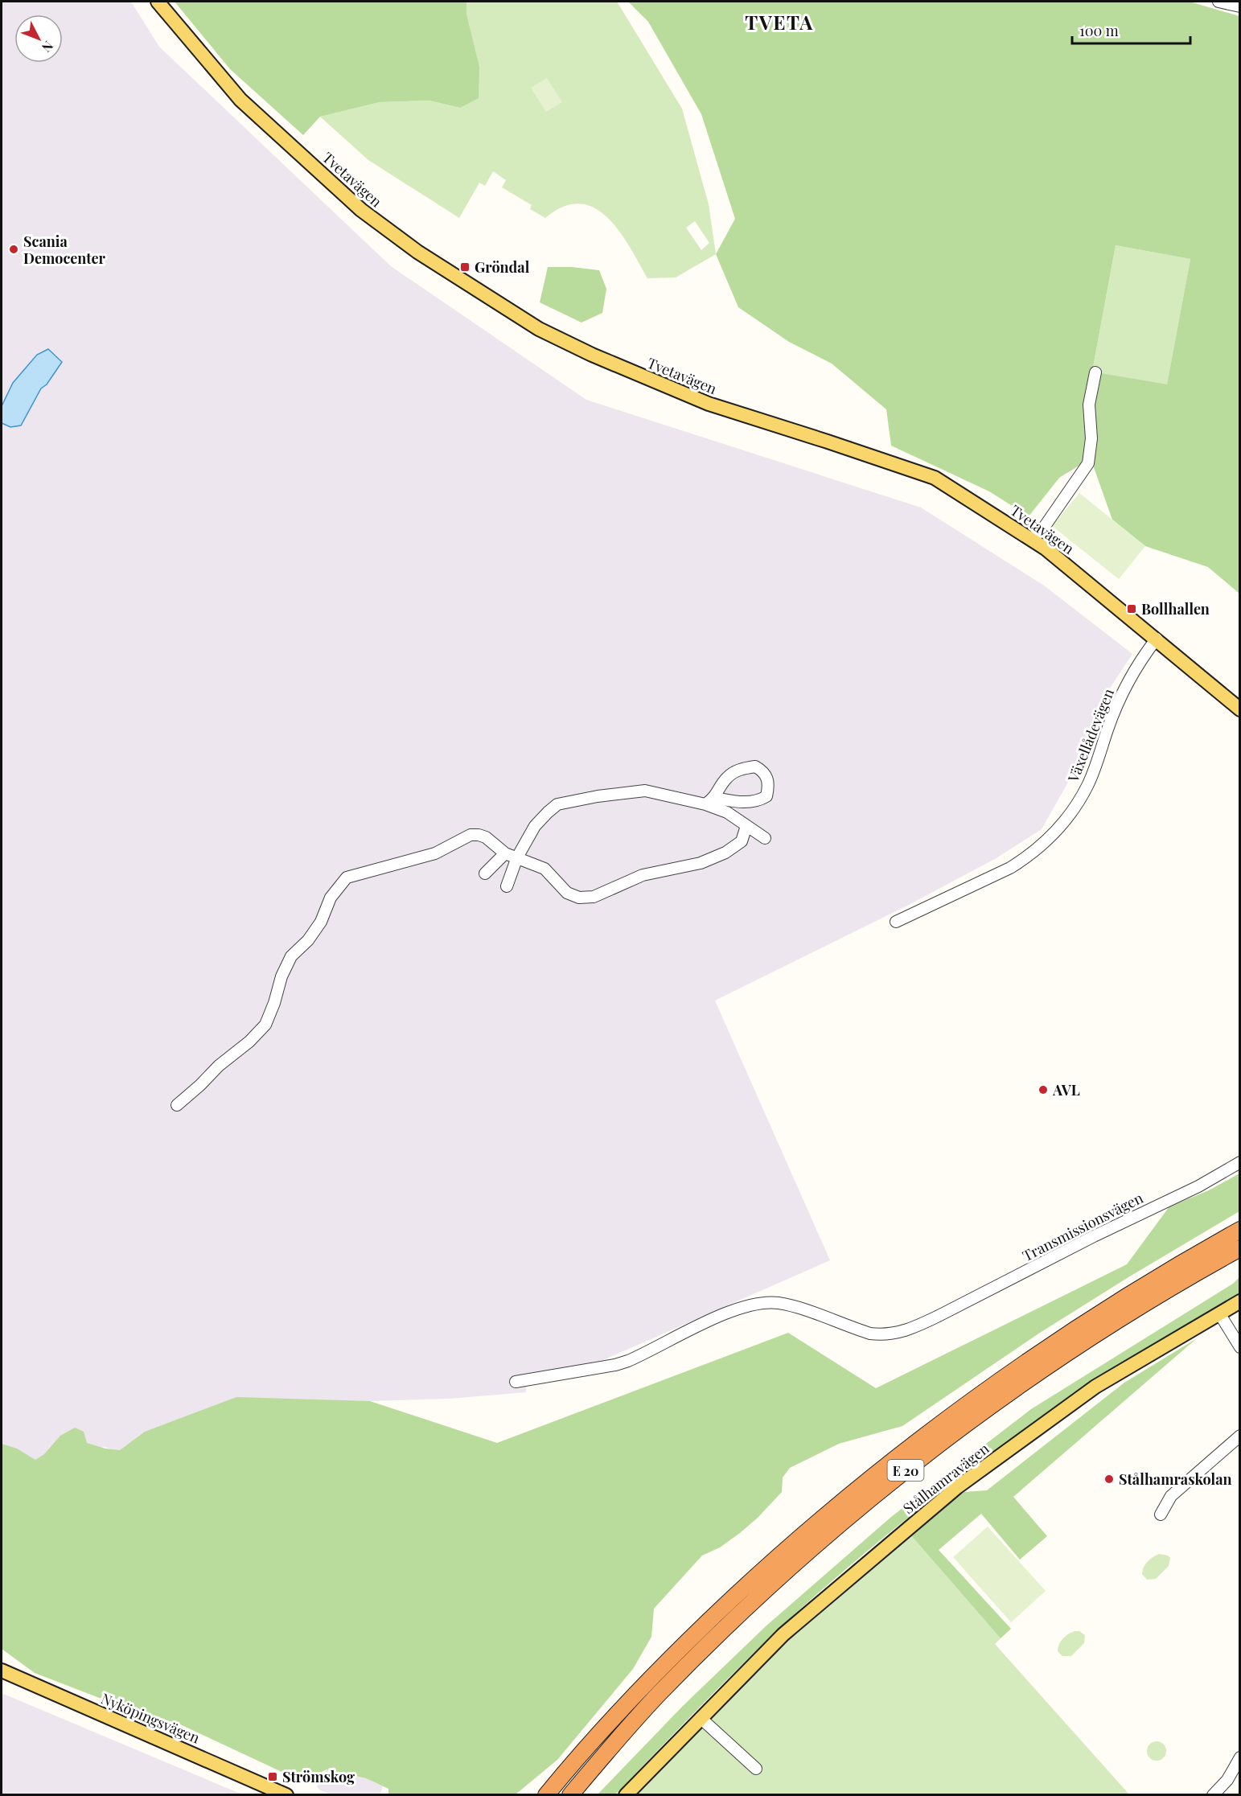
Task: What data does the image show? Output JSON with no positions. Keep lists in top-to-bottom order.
{
  "streets": {
    "highway": ["E 20"],
    "main road": ["Tvetavägen", "Stålhamravägen", "Nyköpingsvägen"],
    "street": ["Växellådevägen", "Transmissionsvägen"]
  },
  "crossings": [
    ["Tvetavägen", "Växellådevägen"]
  ],
  "districts": ["TVETA"],
  "places": {
    "other": ["Scania Democenter", "AVL", "Stålhamraskolan"],
    "transit": ["Gröndal", "Bollhallen", "Strömskog"]
  },
  "scale_bar": "100 m",
  "north": "bottom right"
}
